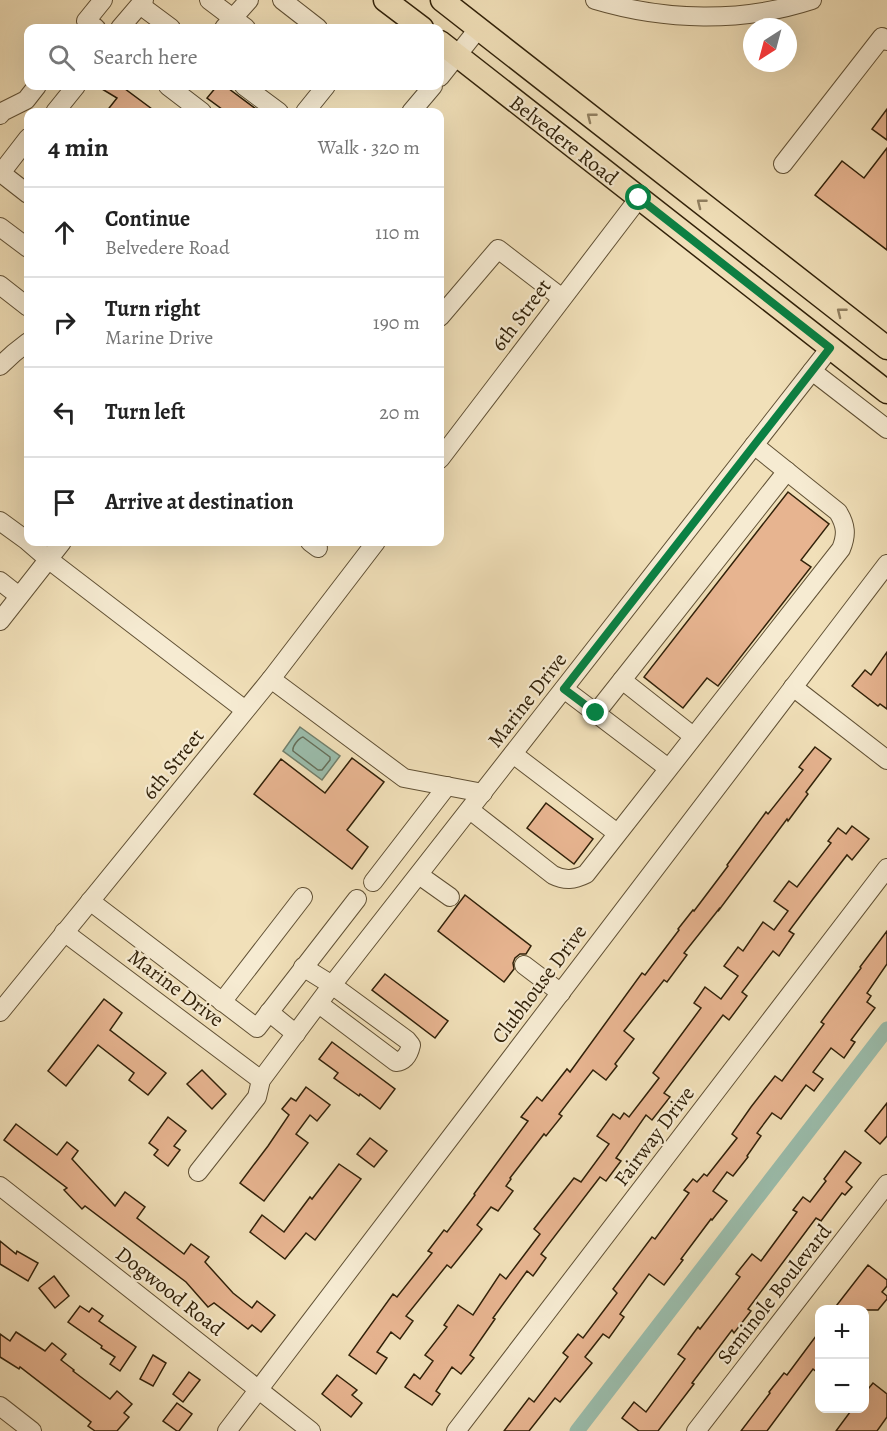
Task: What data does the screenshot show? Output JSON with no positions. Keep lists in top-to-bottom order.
{
  "streets": {
    "main road": ["Belvedere Road"],
    "street": [
      "6th Street",
      "Marine Drive",
      "Clubhouse Drive",
      "Fairway Drive",
      "Dogwood Road",
      "Seminole Boulevard"
    ]
  },
  "crossings": [
    ["Belvedere Road", "6th Street"],
    ["Belvedere Road", "Marine Drive"],
    ["6th Street", "Marine Drive"],
    ["Clubhouse Drive", "Dogwood Road"]
  ],
  "north": "bottom left",
  "page": {
    "search": "Search here",
    "heading": ["4 min", "Walk · 320 m"],
    "list": [
      ["Continue", "Belvedere Road", "110 m"],
      ["Turn right", "Marine Drive", "190 m"],
      ["Turn left", "20 m"],
      "Arrive at destination"
    ],
    "map_buttons": ["+", "−"]
  }
}
